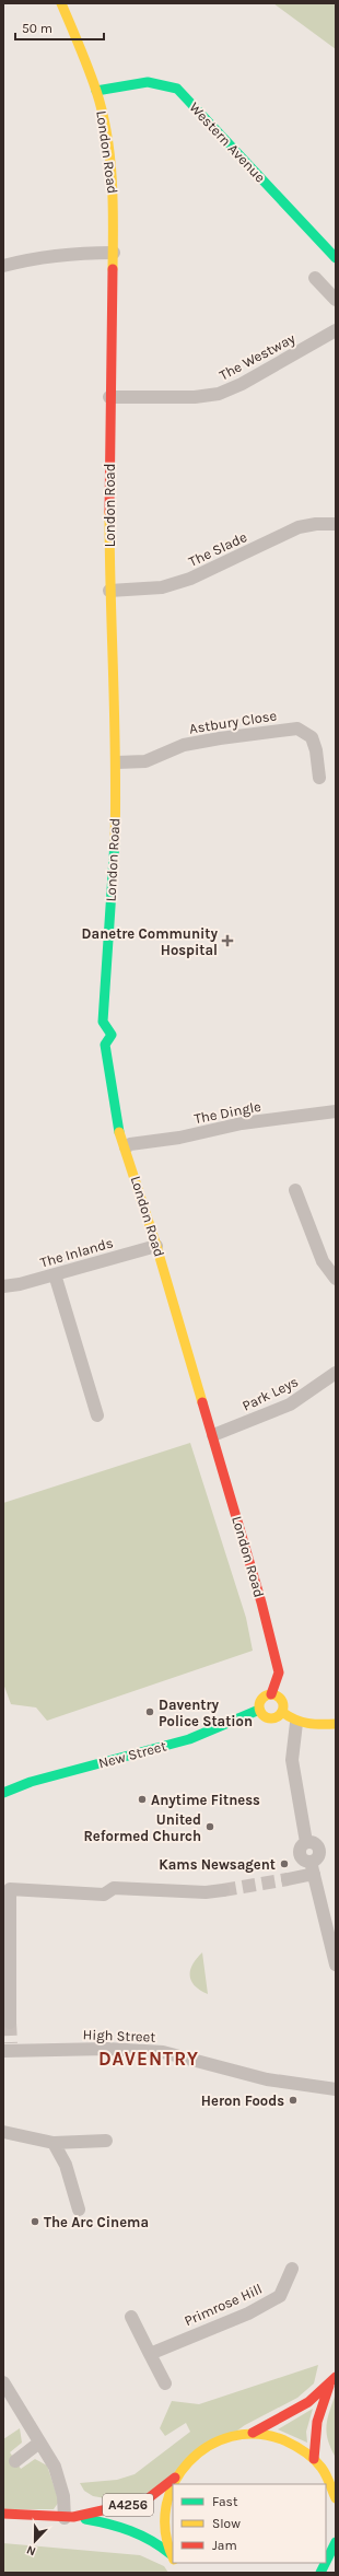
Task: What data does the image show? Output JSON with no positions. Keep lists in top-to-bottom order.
{
  "streets": {
    "main road": [
      "Western Avenue",
      "London Road",
      "New Street",
      "A4256"
    ],
    "street": [
      "The Westway",
      "The Slade",
      "Astbury Close",
      "The Dingle",
      "The Inlands",
      "Park Leys",
      "High Street",
      "Primrose Hill"
    ]
  },
  "crossings": [
    ["Western Avenue", "London Road"],
    ["London Road", "The Westway"],
    ["London Road", "The Slade"],
    ["London Road", "Astbury Close"],
    ["London Road", "The Dingle"],
    ["London Road", "The Inlands"],
    ["London Road", "Park Leys"],
    ["London Road", "New Street"]
  ],
  "districts": ["DAVENTRY"],
  "places": {
    "health": ["Danetre Community Hospital"],
    "other": [
      "Daventry Police Station",
      "Anytime Fitness",
      "United Reformed Church",
      "Kams Newsagent",
      "Heron Foods",
      "The Arc Cinema"
    ]
  },
  "legend": ["Fast", "Slow", "Jam"],
  "scale_bar": "50 m",
  "north": "bottom"
}
